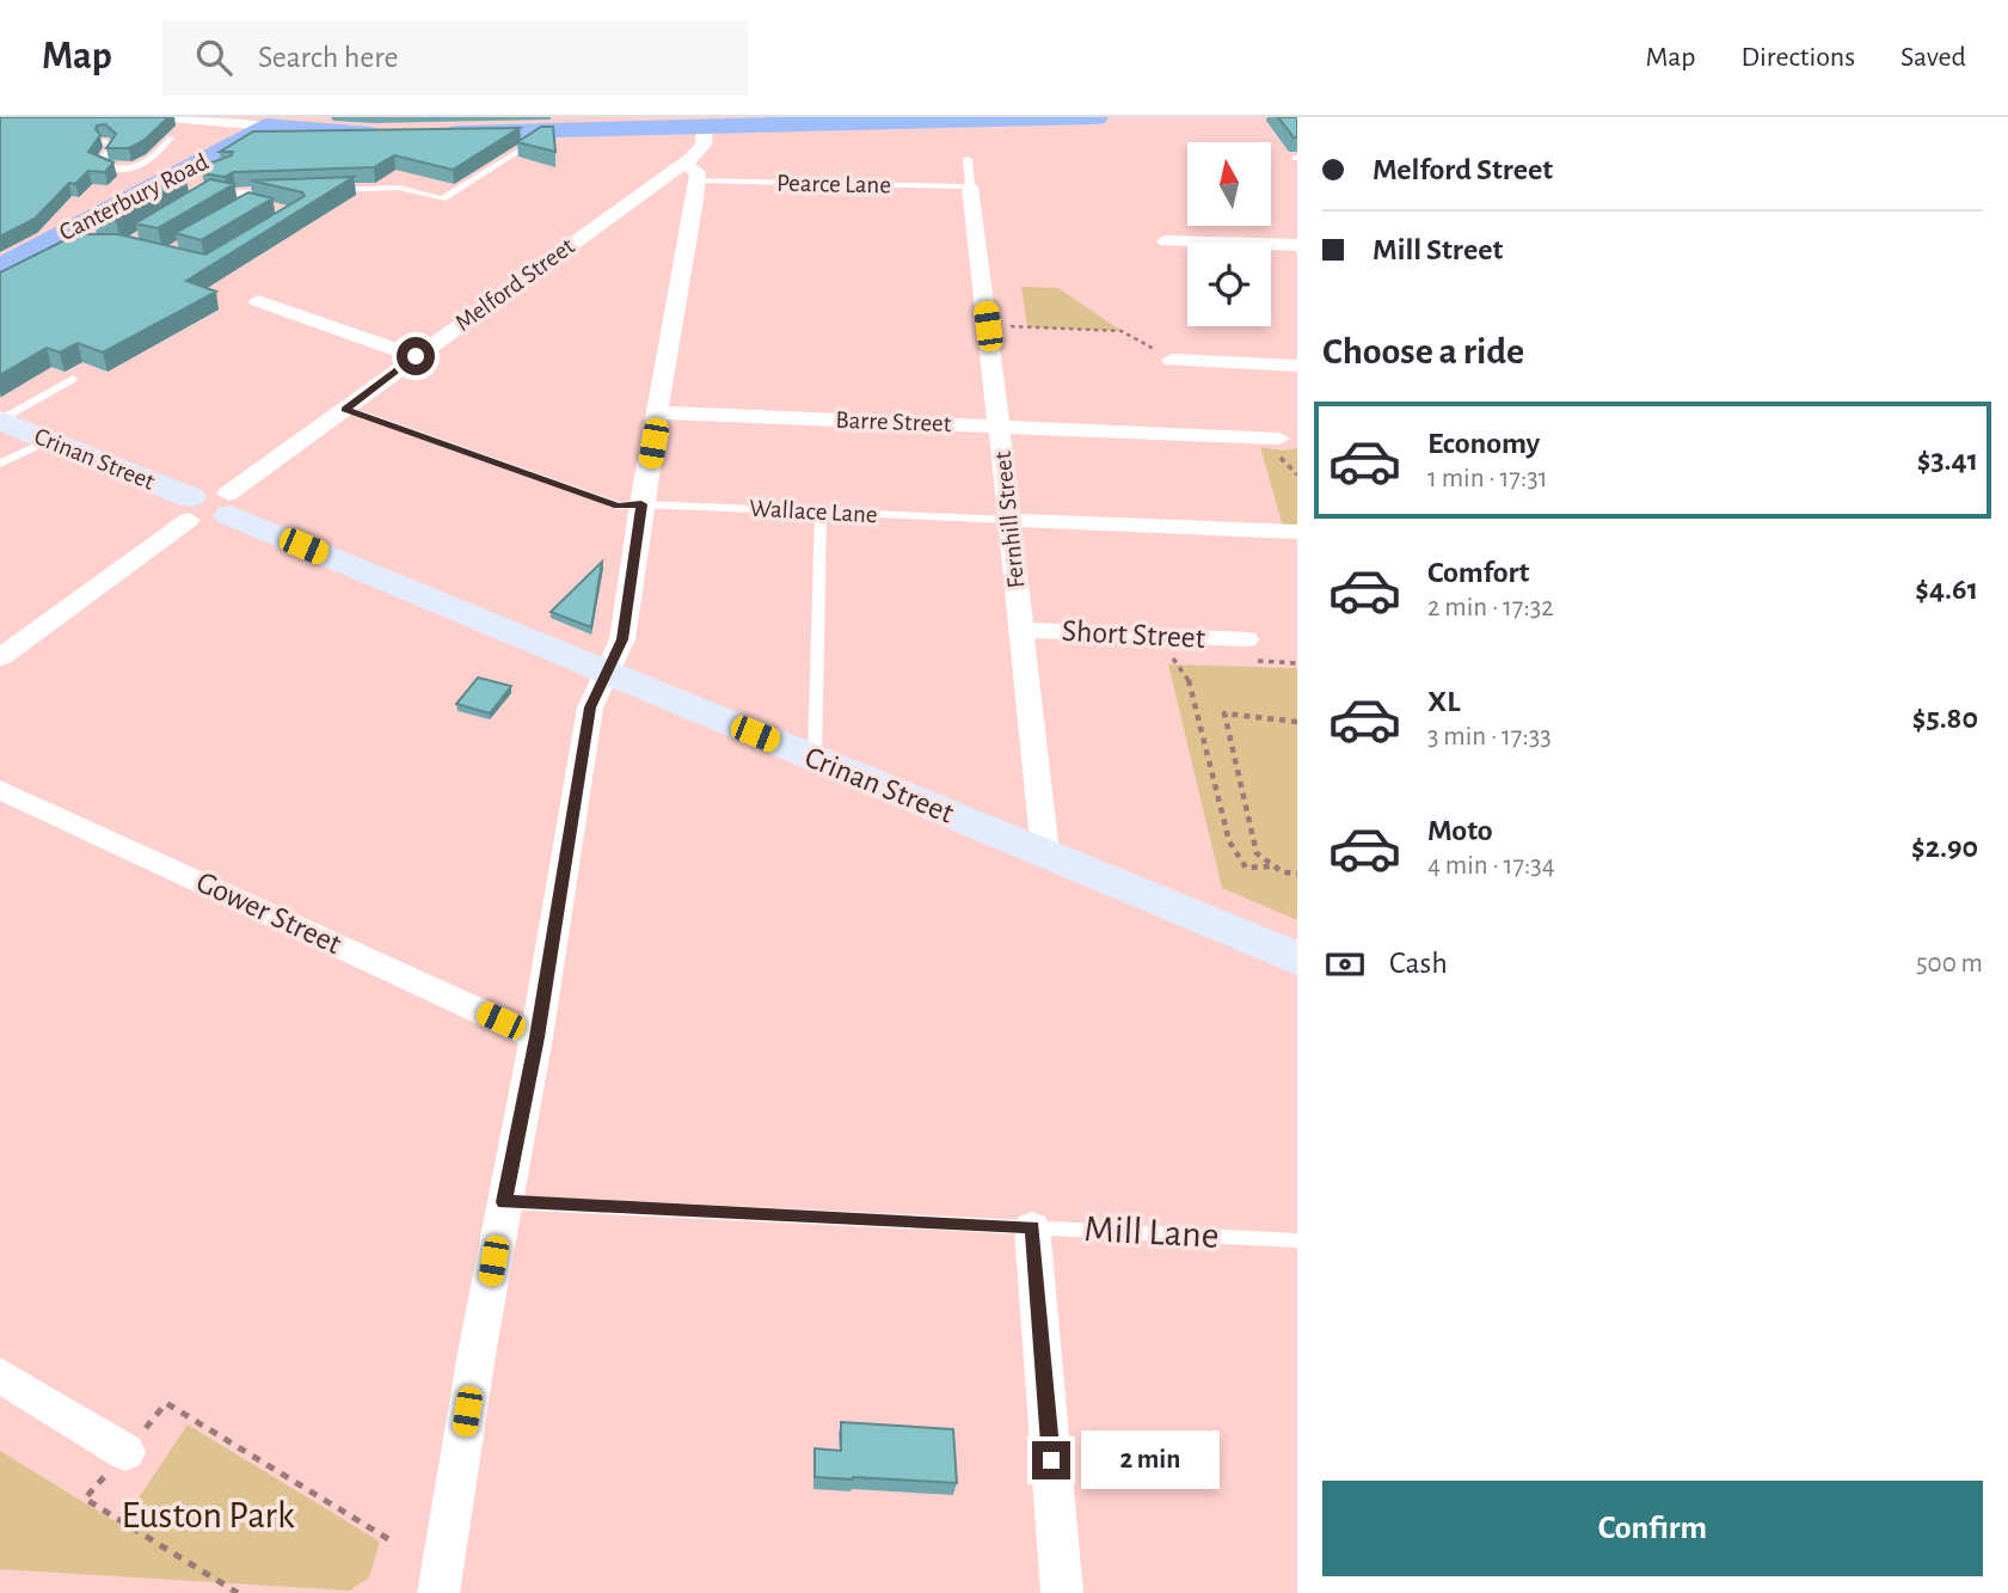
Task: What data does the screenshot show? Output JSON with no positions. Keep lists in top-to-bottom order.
{
  "streets": {
    "highway": ["Canterbury Road"],
    "street": [
      "Melford Street",
      "Barre Street",
      "Crinan Street",
      "Wallace Lane",
      "Fernhill Street",
      "Short Street",
      "Gower Street"
    ],
    "lane": ["Pearce Lane", "Mill Lane"]
  },
  "crossings": [
    ["Pearce Lane", "Fernhill Street"],
    ["Melford Street", "Crinan Street"],
    ["Melford Street", "Wallace Lane"],
    ["Barre Street", "Fernhill Street"],
    ["Crinan Street", "Fernhill Street"],
    ["Wallace Lane", "Fernhill Street"],
    ["Fernhill Street", "Short Street"]
  ],
  "parks": ["Euston Park"],
  "north": "top",
  "page": {
    "header": "Map",
    "search": "Search here",
    "nav": ["Map", "Directions", "Saved"],
    "banner": ["Melford Street", "Mill Street"],
    "heading": "Choose a ride",
    "list": [
      {
        "name": "Economy",
        "note": "1 min · 17:31",
        "value": "$3.41"
      },
      {
        "name": "Comfort",
        "note": "2 min · 17:32",
        "value": "$4.61"
      },
      {
        "name": "XL",
        "note": "3 min · 17:33",
        "value": "$5.80"
      },
      {
        "name": "Moto",
        "note": "4 min · 17:34",
        "value": "$2.90"
      }
    ],
    "pay": ["Cash", "500 m"],
    "bubble": "2 min",
    "buttons": "Confirm"
  }
}
